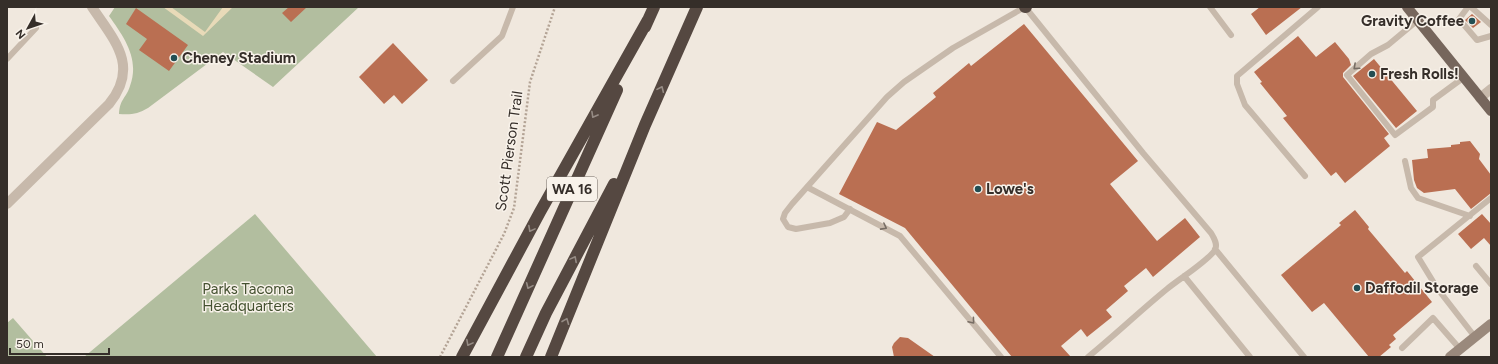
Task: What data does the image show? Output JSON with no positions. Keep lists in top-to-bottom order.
{
  "streets": {
    "highway": ["WA 16"],
    "path": ["Scott Pierson Trail"]
  },
  "parks": ["Parks Tacoma Headquarters"],
  "places": [
    "Gravity Coffee",
    "Cheney Stadium",
    "Fresh Rolls!",
    "Lowe's",
    "Daffodil Storage"
  ],
  "scale_bar": "50 m",
  "north": "bottom left"
}
